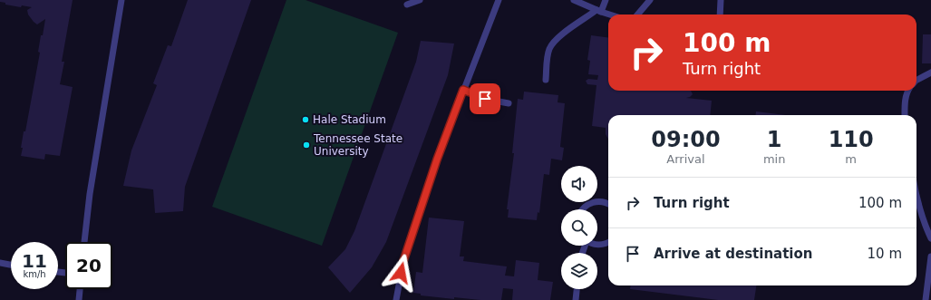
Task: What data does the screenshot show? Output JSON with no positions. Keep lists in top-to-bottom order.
{
  "places": ["Hale Stadium", "Tennessee State University"],
  "page": {
    "turn": ["100 m", "Turn right"],
    "eta": [
      "09:00",
      "Arrival",
      "1",
      "min",
      "110",
      "m"
    ],
    "list": [
      {
        "name": "Turn right",
        "value": "100 m"
      },
      {
        "name": "Arrive at destination",
        "value": "10 m"
      }
    ],
    "speed": "11 km/h",
    "limit": "20"
  }
}
